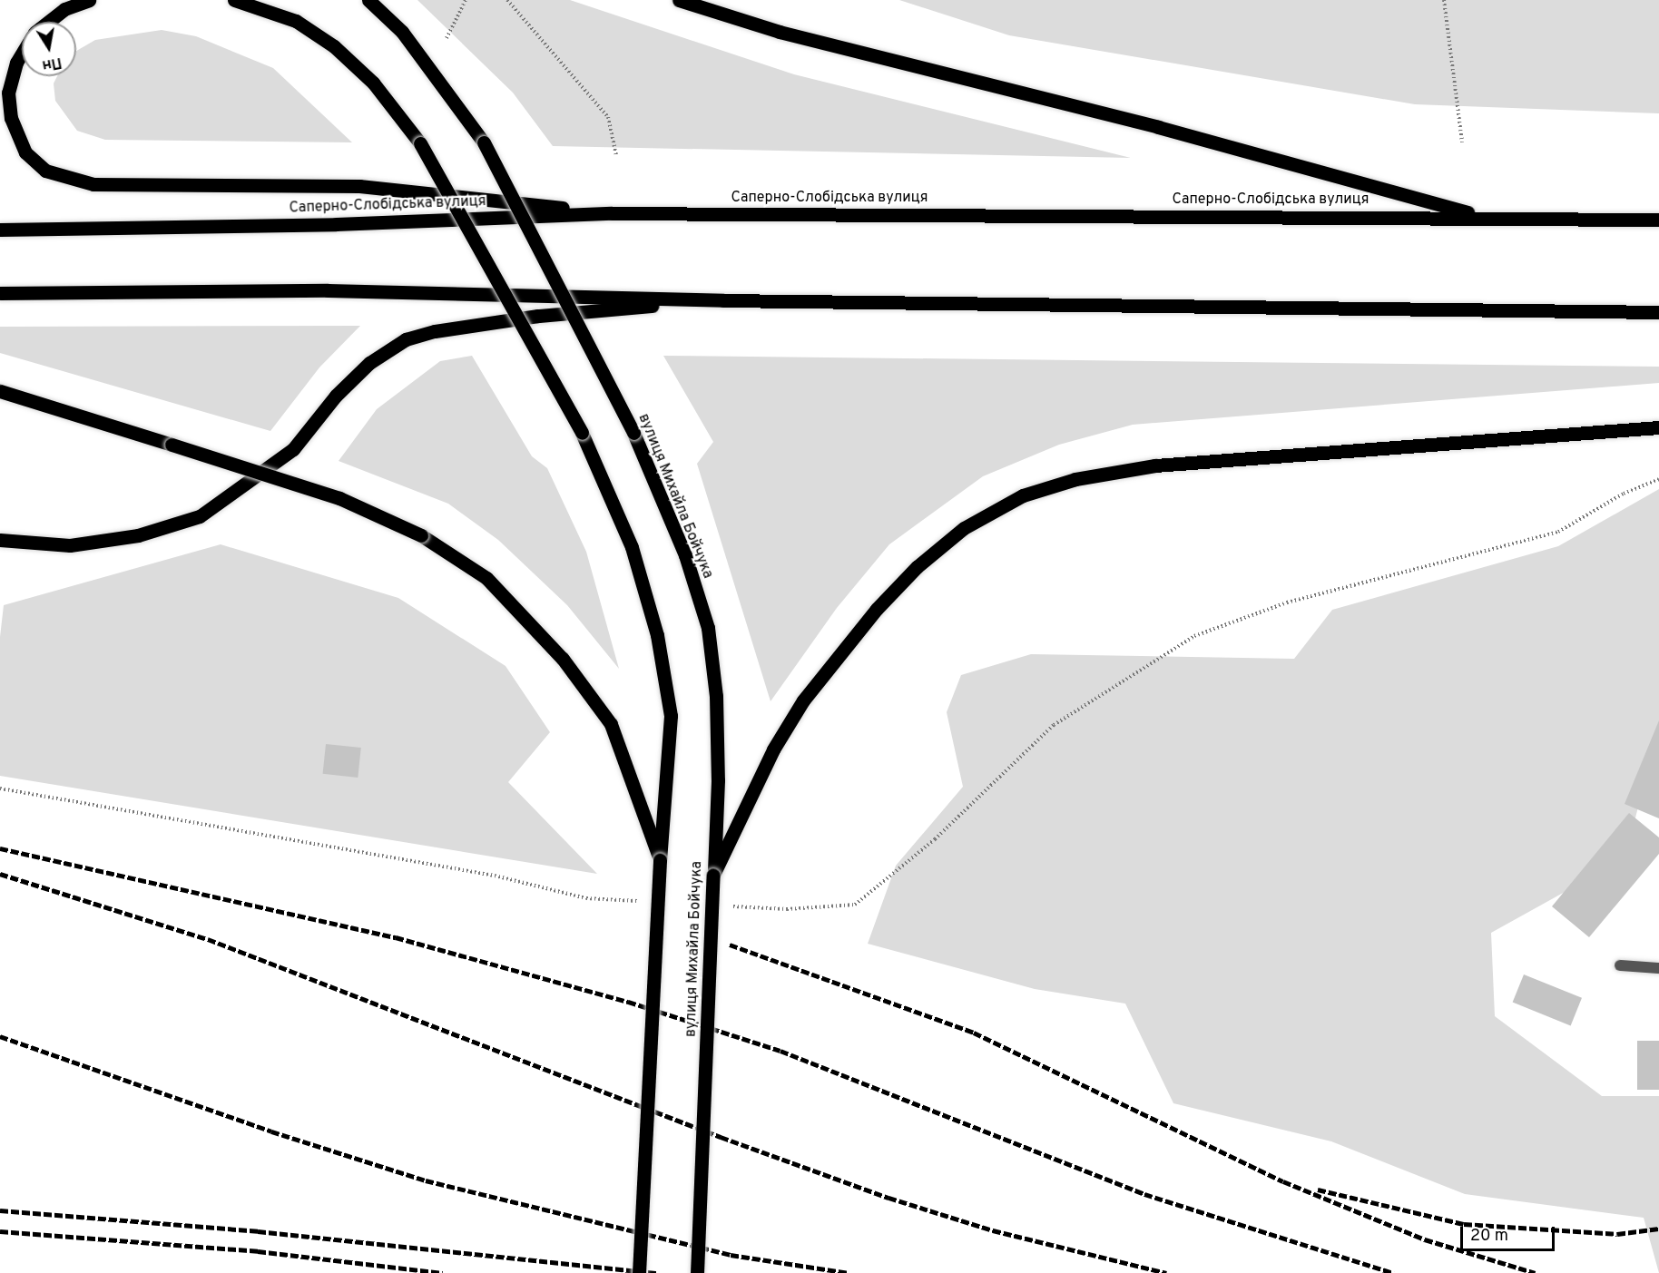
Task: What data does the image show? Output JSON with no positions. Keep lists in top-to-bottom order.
{
  "streets": {
    "main road": ["Саперно-Слобідська вулиця", "вулиця Михайла Бойчука"]
  },
  "scale_bar": "20 m",
  "north": "bottom"
}
